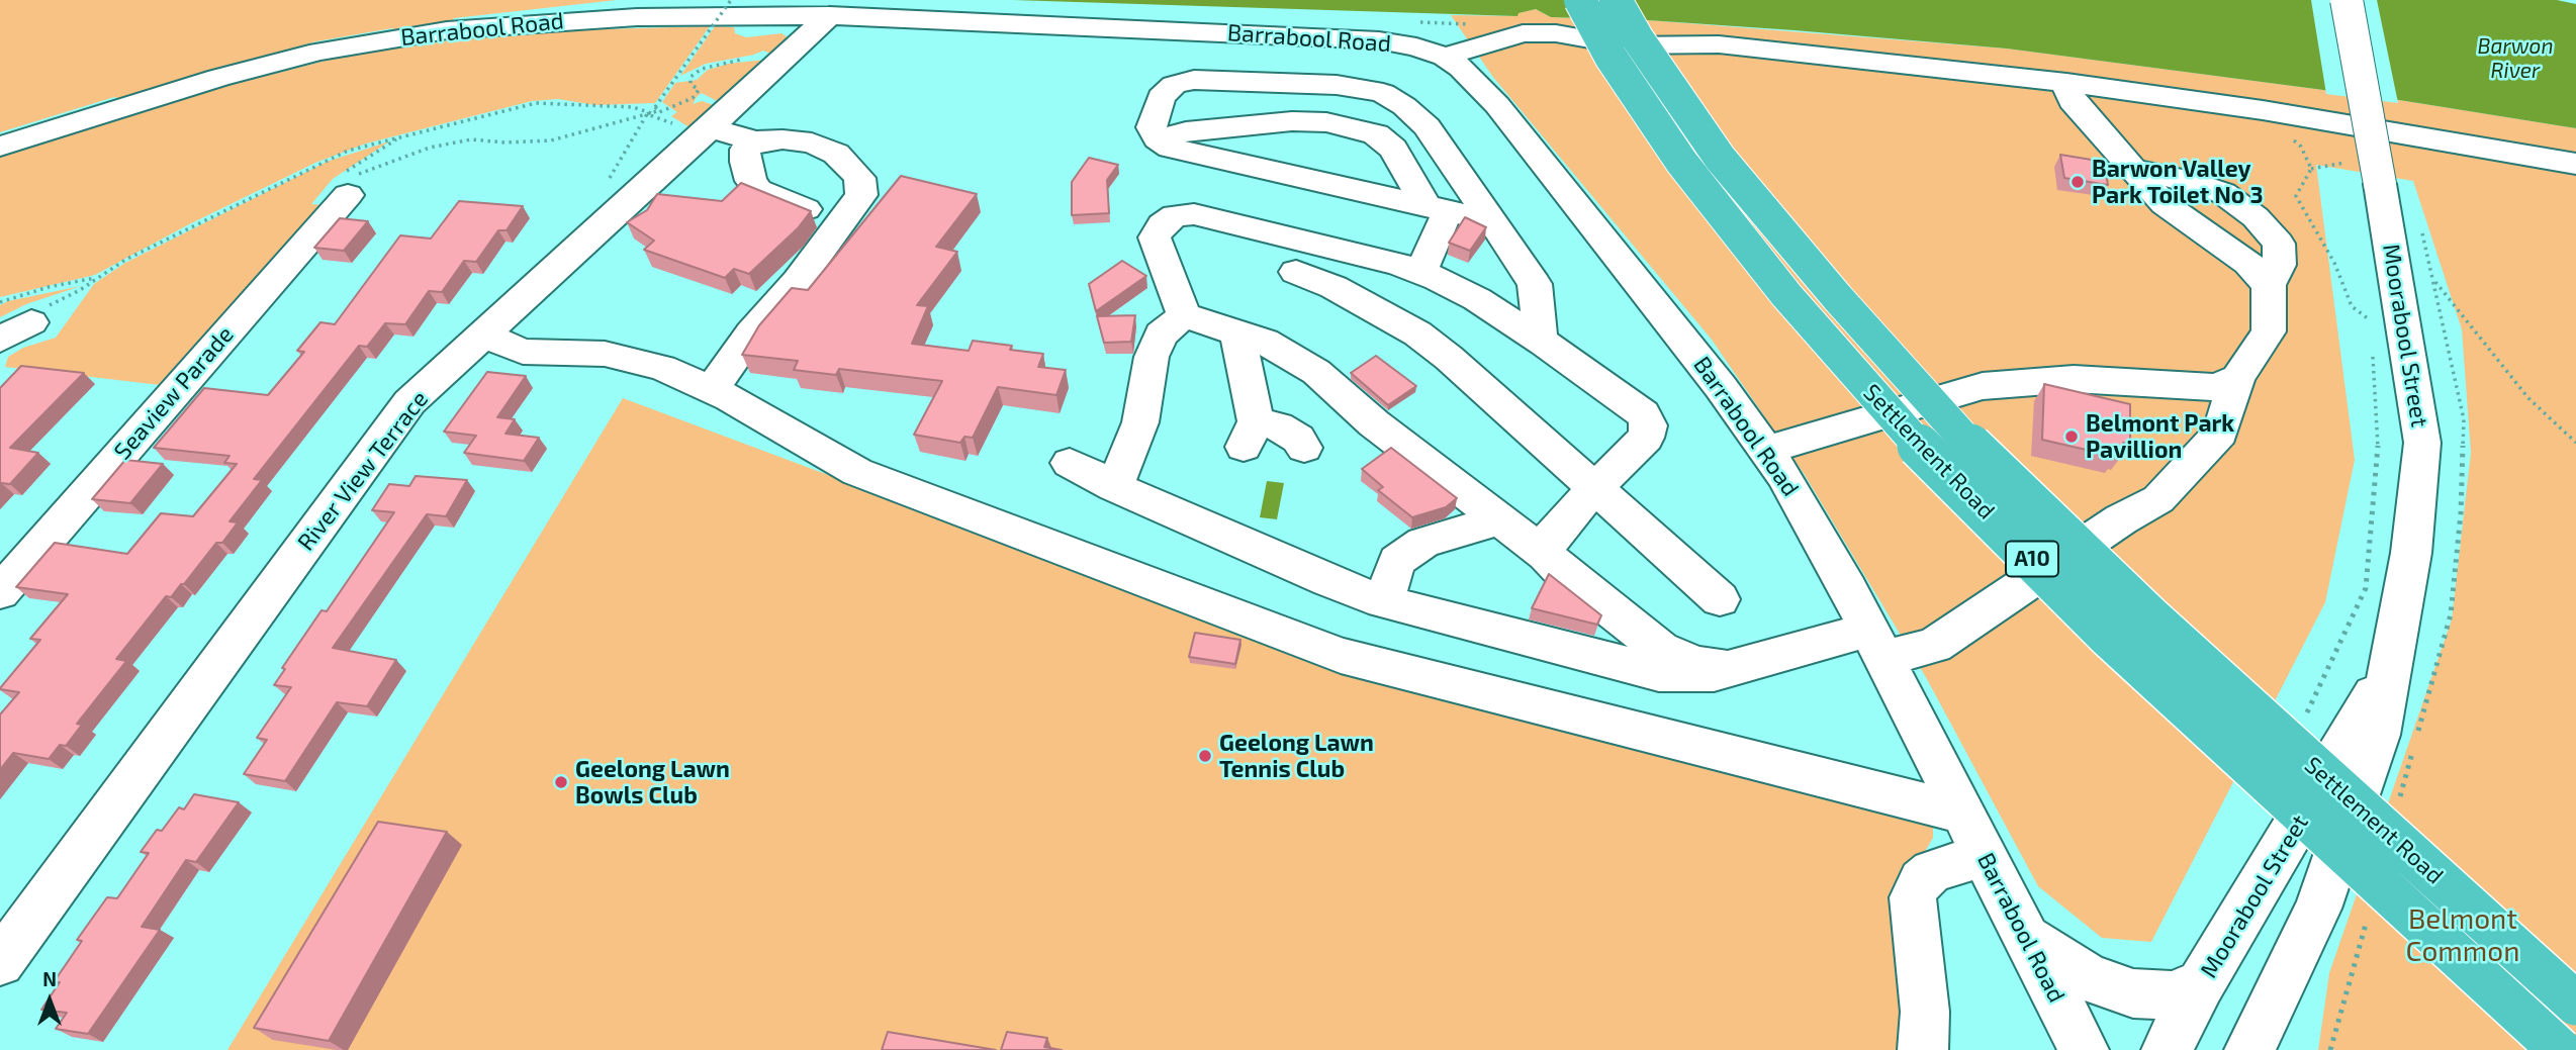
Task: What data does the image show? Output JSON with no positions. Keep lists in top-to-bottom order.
{
  "streets": {
    "highway": ["Settlement Road", "A10"],
    "street": [
      "Barrabool Road",
      "Moorabool Street",
      "Seaview Parade",
      "River View Terrace"
    ]
  },
  "crossings": [
    ["Barrabool Road", "River View Terrace"]
  ],
  "water": ["Barwon River"],
  "parks": ["Belmont Common"],
  "places": [
    "Barwon Valley Park Toilet No 3",
    "Belmont Park Pavillion",
    "Geelong Lawn Tennis Club",
    "Geelong Lawn Bowls Club"
  ],
  "north": "top"
}
